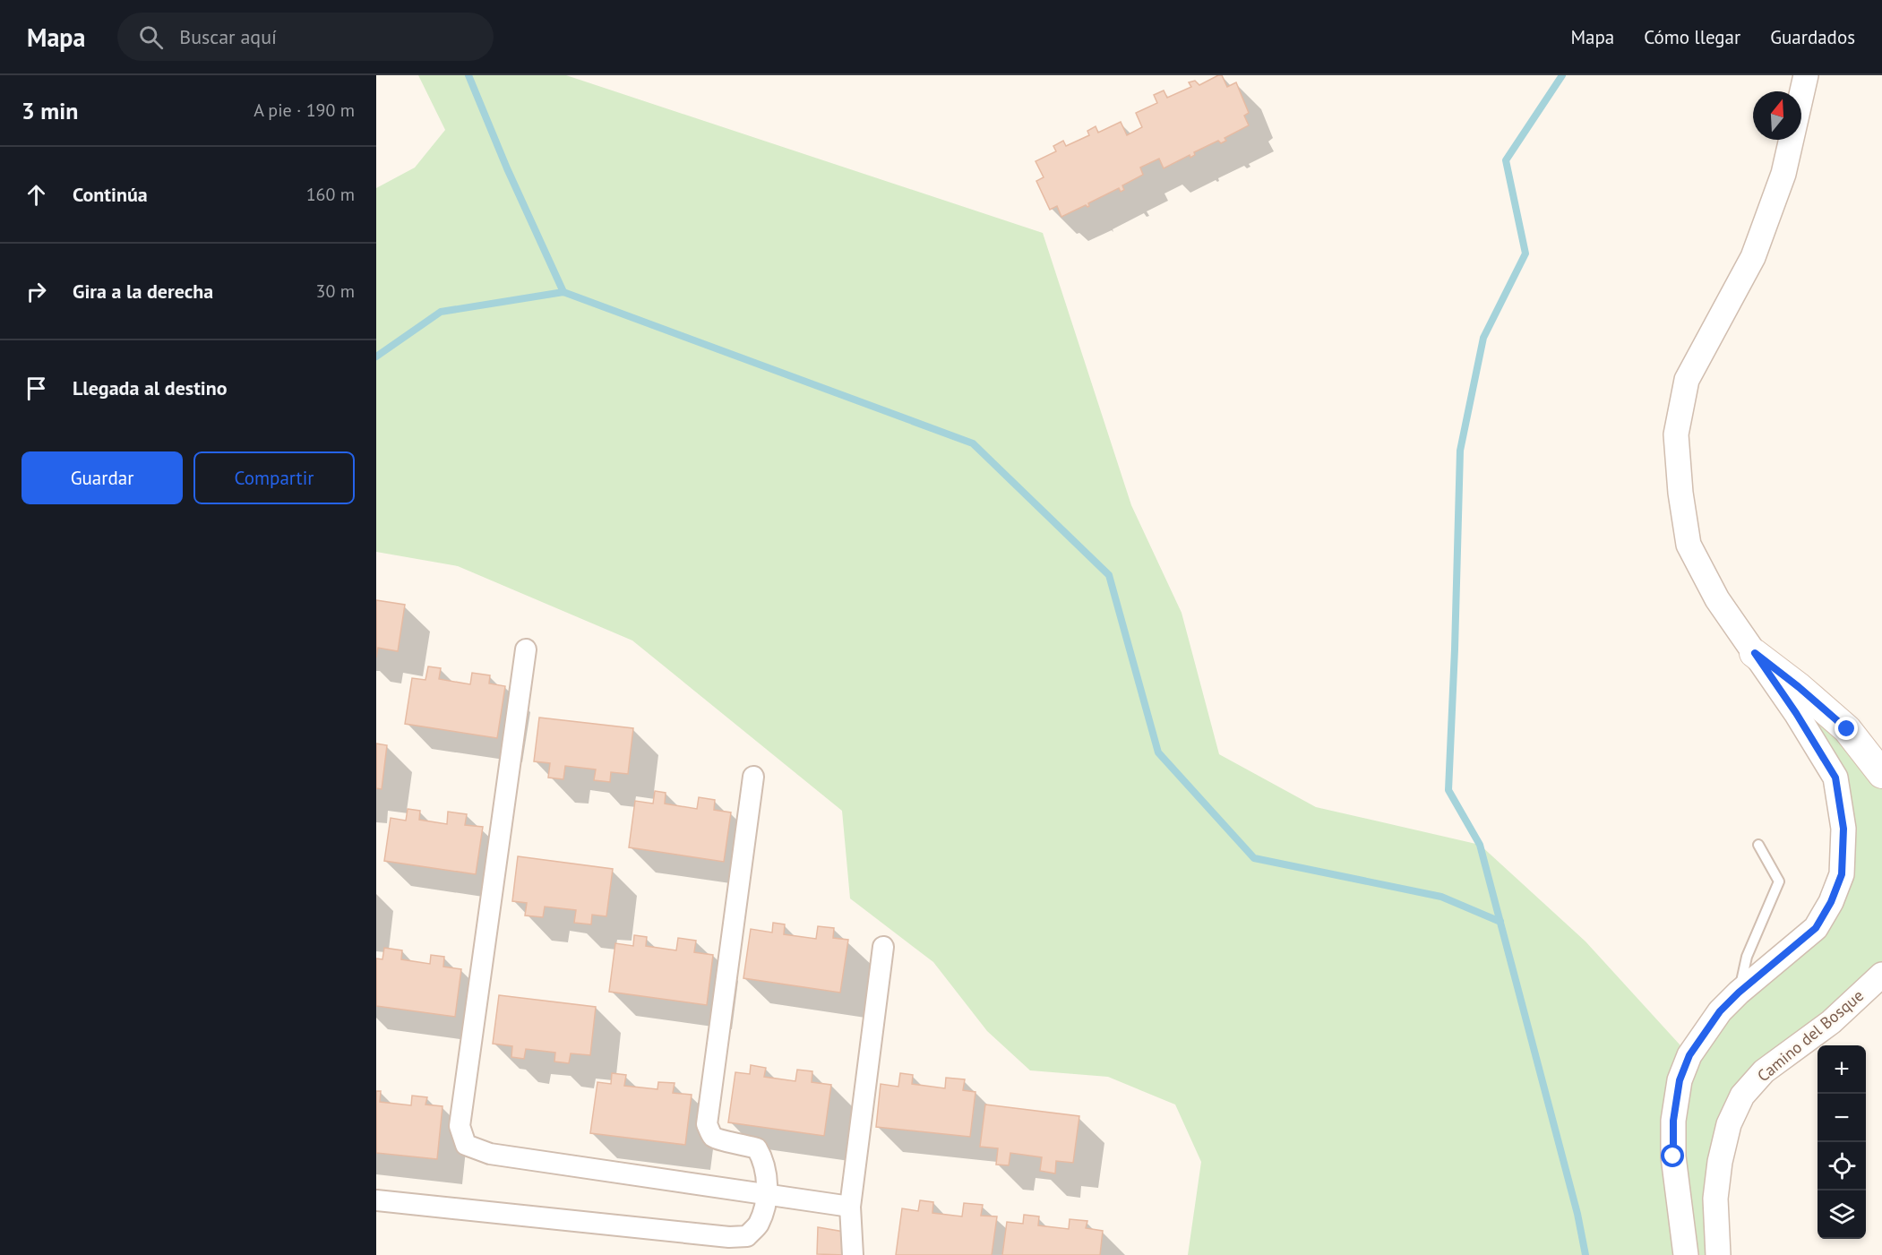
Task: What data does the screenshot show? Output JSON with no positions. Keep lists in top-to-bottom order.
{
  "streets": {
    "street": ["Camino del Bosque"]
  },
  "north": "top",
  "page": {
    "header": "Mapa",
    "search": "Buscar aquí",
    "nav": ["Mapa", "Cómo llegar", "Guardados"],
    "heading": ["3 min", "A pie · 190 m"],
    "list": [
      ["Continúa", "160 m"],
      ["Gira a la derecha", "30 m"],
      "Llegada al destino"
    ],
    "buttons": ["Guardar", "Compartir"],
    "map_buttons": ["+", "−"]
  }
}
